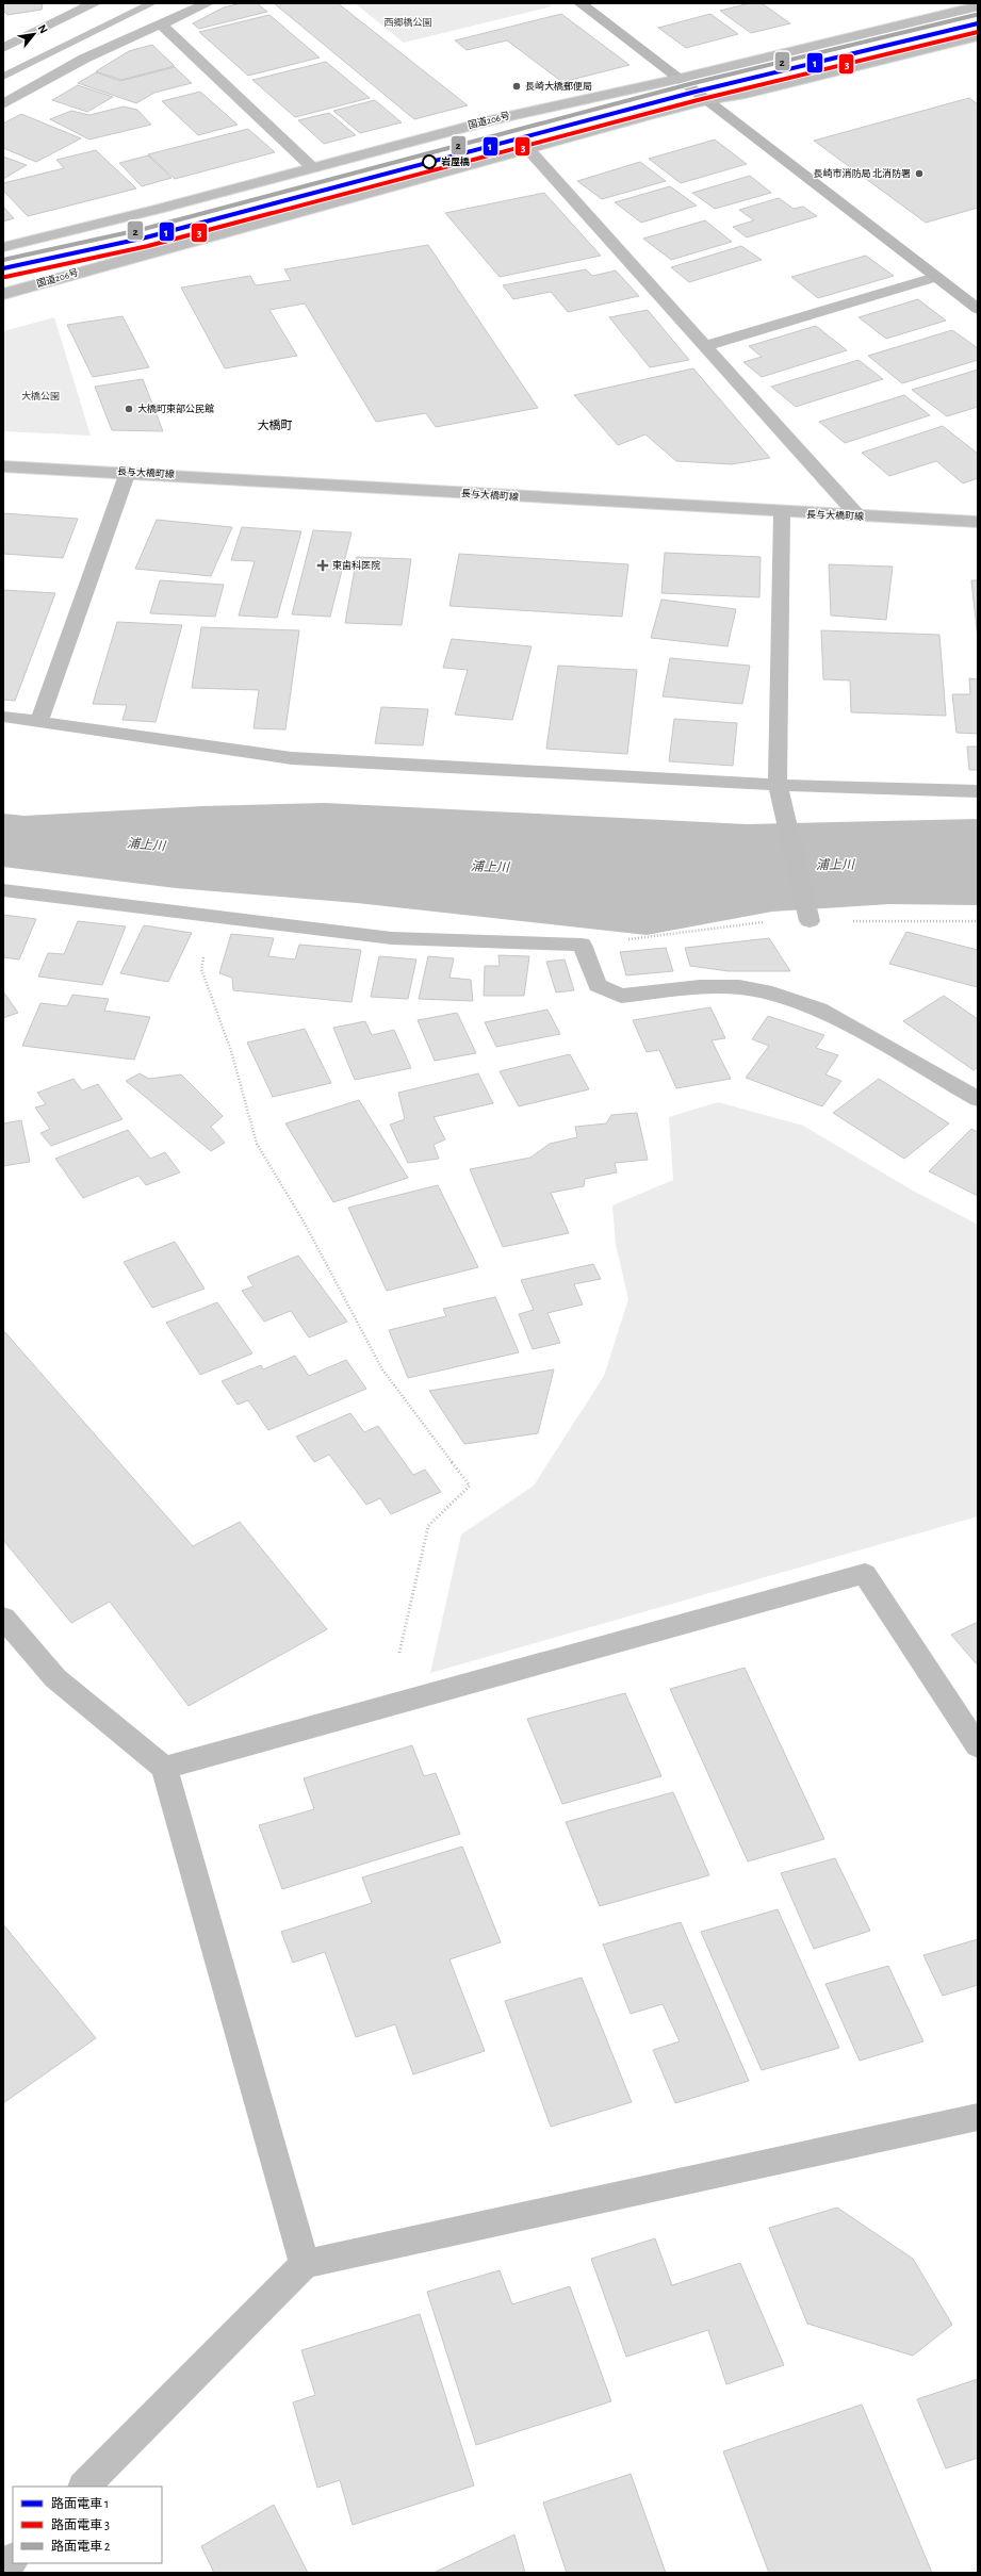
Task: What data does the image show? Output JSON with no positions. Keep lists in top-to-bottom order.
{
  "streets": {
    "main road": ["国道206号", "長与大橋町線"]
  },
  "districts": ["大橋町"],
  "water": ["浦上川"],
  "parks": ["西郷橋公園", "大橋公園"],
  "places": {
    "other": [
      "長崎大橋郵便局",
      "岩屋橋",
      "長崎市消防局 北消防署",
      "大橋町東部公民館"
    ],
    "health": ["東歯科医院"]
  },
  "lines": ["tram line 2", "tram line 1", "tram line 3"],
  "legend": ["路面電車 1", "路面電車 3", "路面電車 2"],
  "north": "top right"
}
